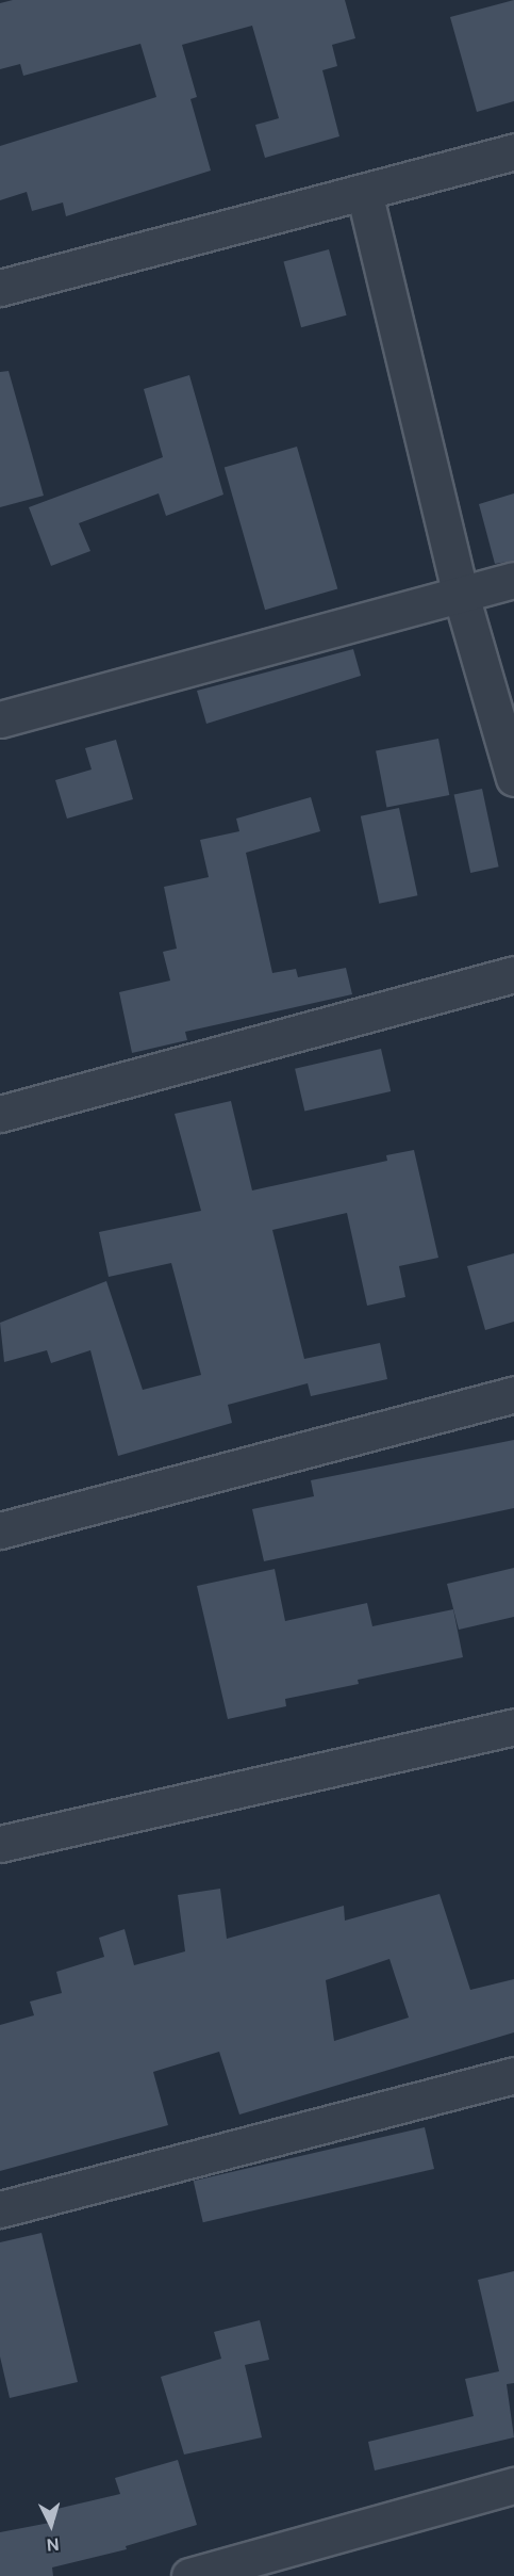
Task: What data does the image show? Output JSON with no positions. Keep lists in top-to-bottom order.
{
  "north": "bottom"
}
